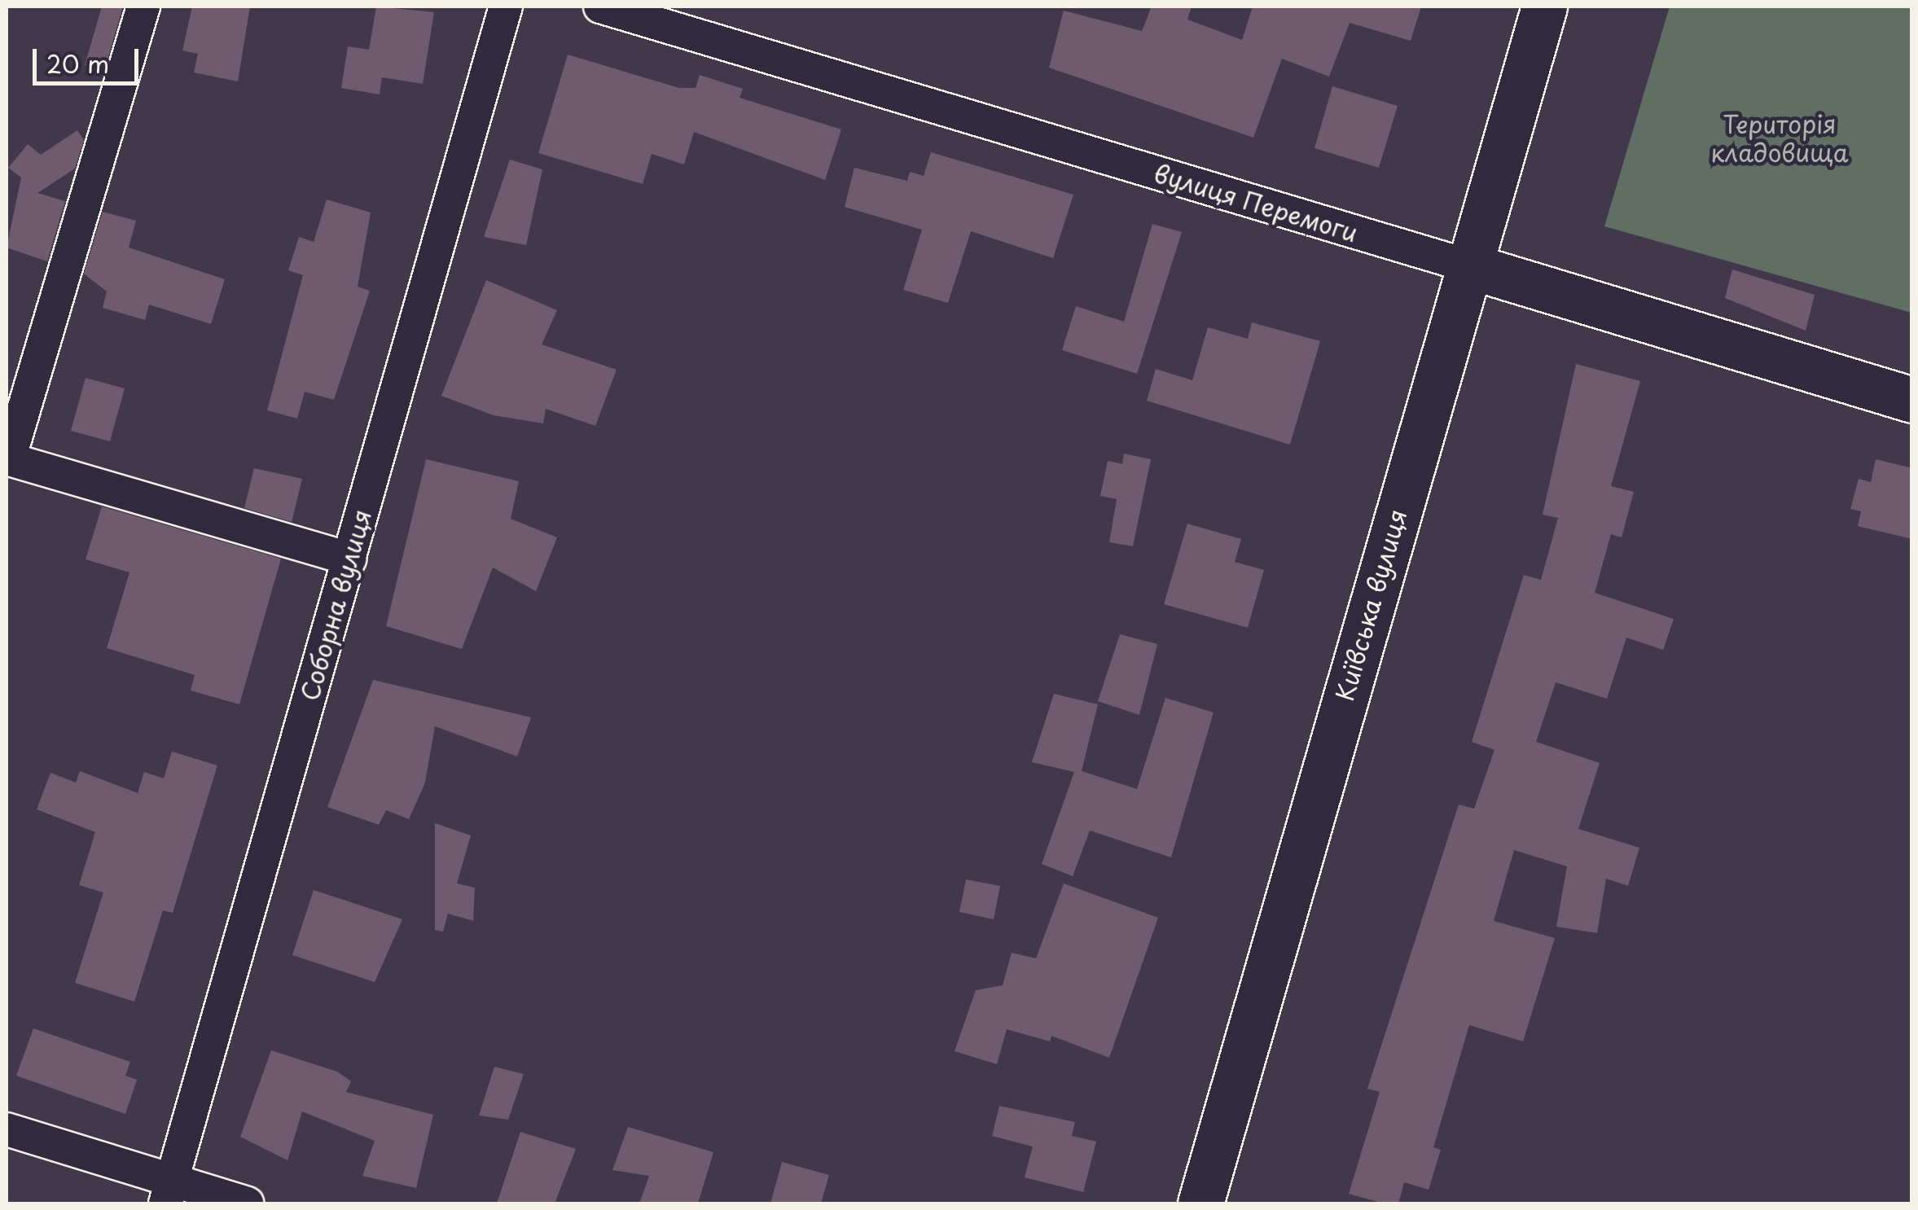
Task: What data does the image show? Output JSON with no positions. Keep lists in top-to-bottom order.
{
  "streets": {
    "street": ["вулиця Перемоги", "Соборна вулиця", "Київська вулиця"]
  },
  "crossings": [
    ["вулиця Перемоги", "Київська вулиця"]
  ],
  "parks": ["Територія кладовища"],
  "scale_bar": "20 m"
}
